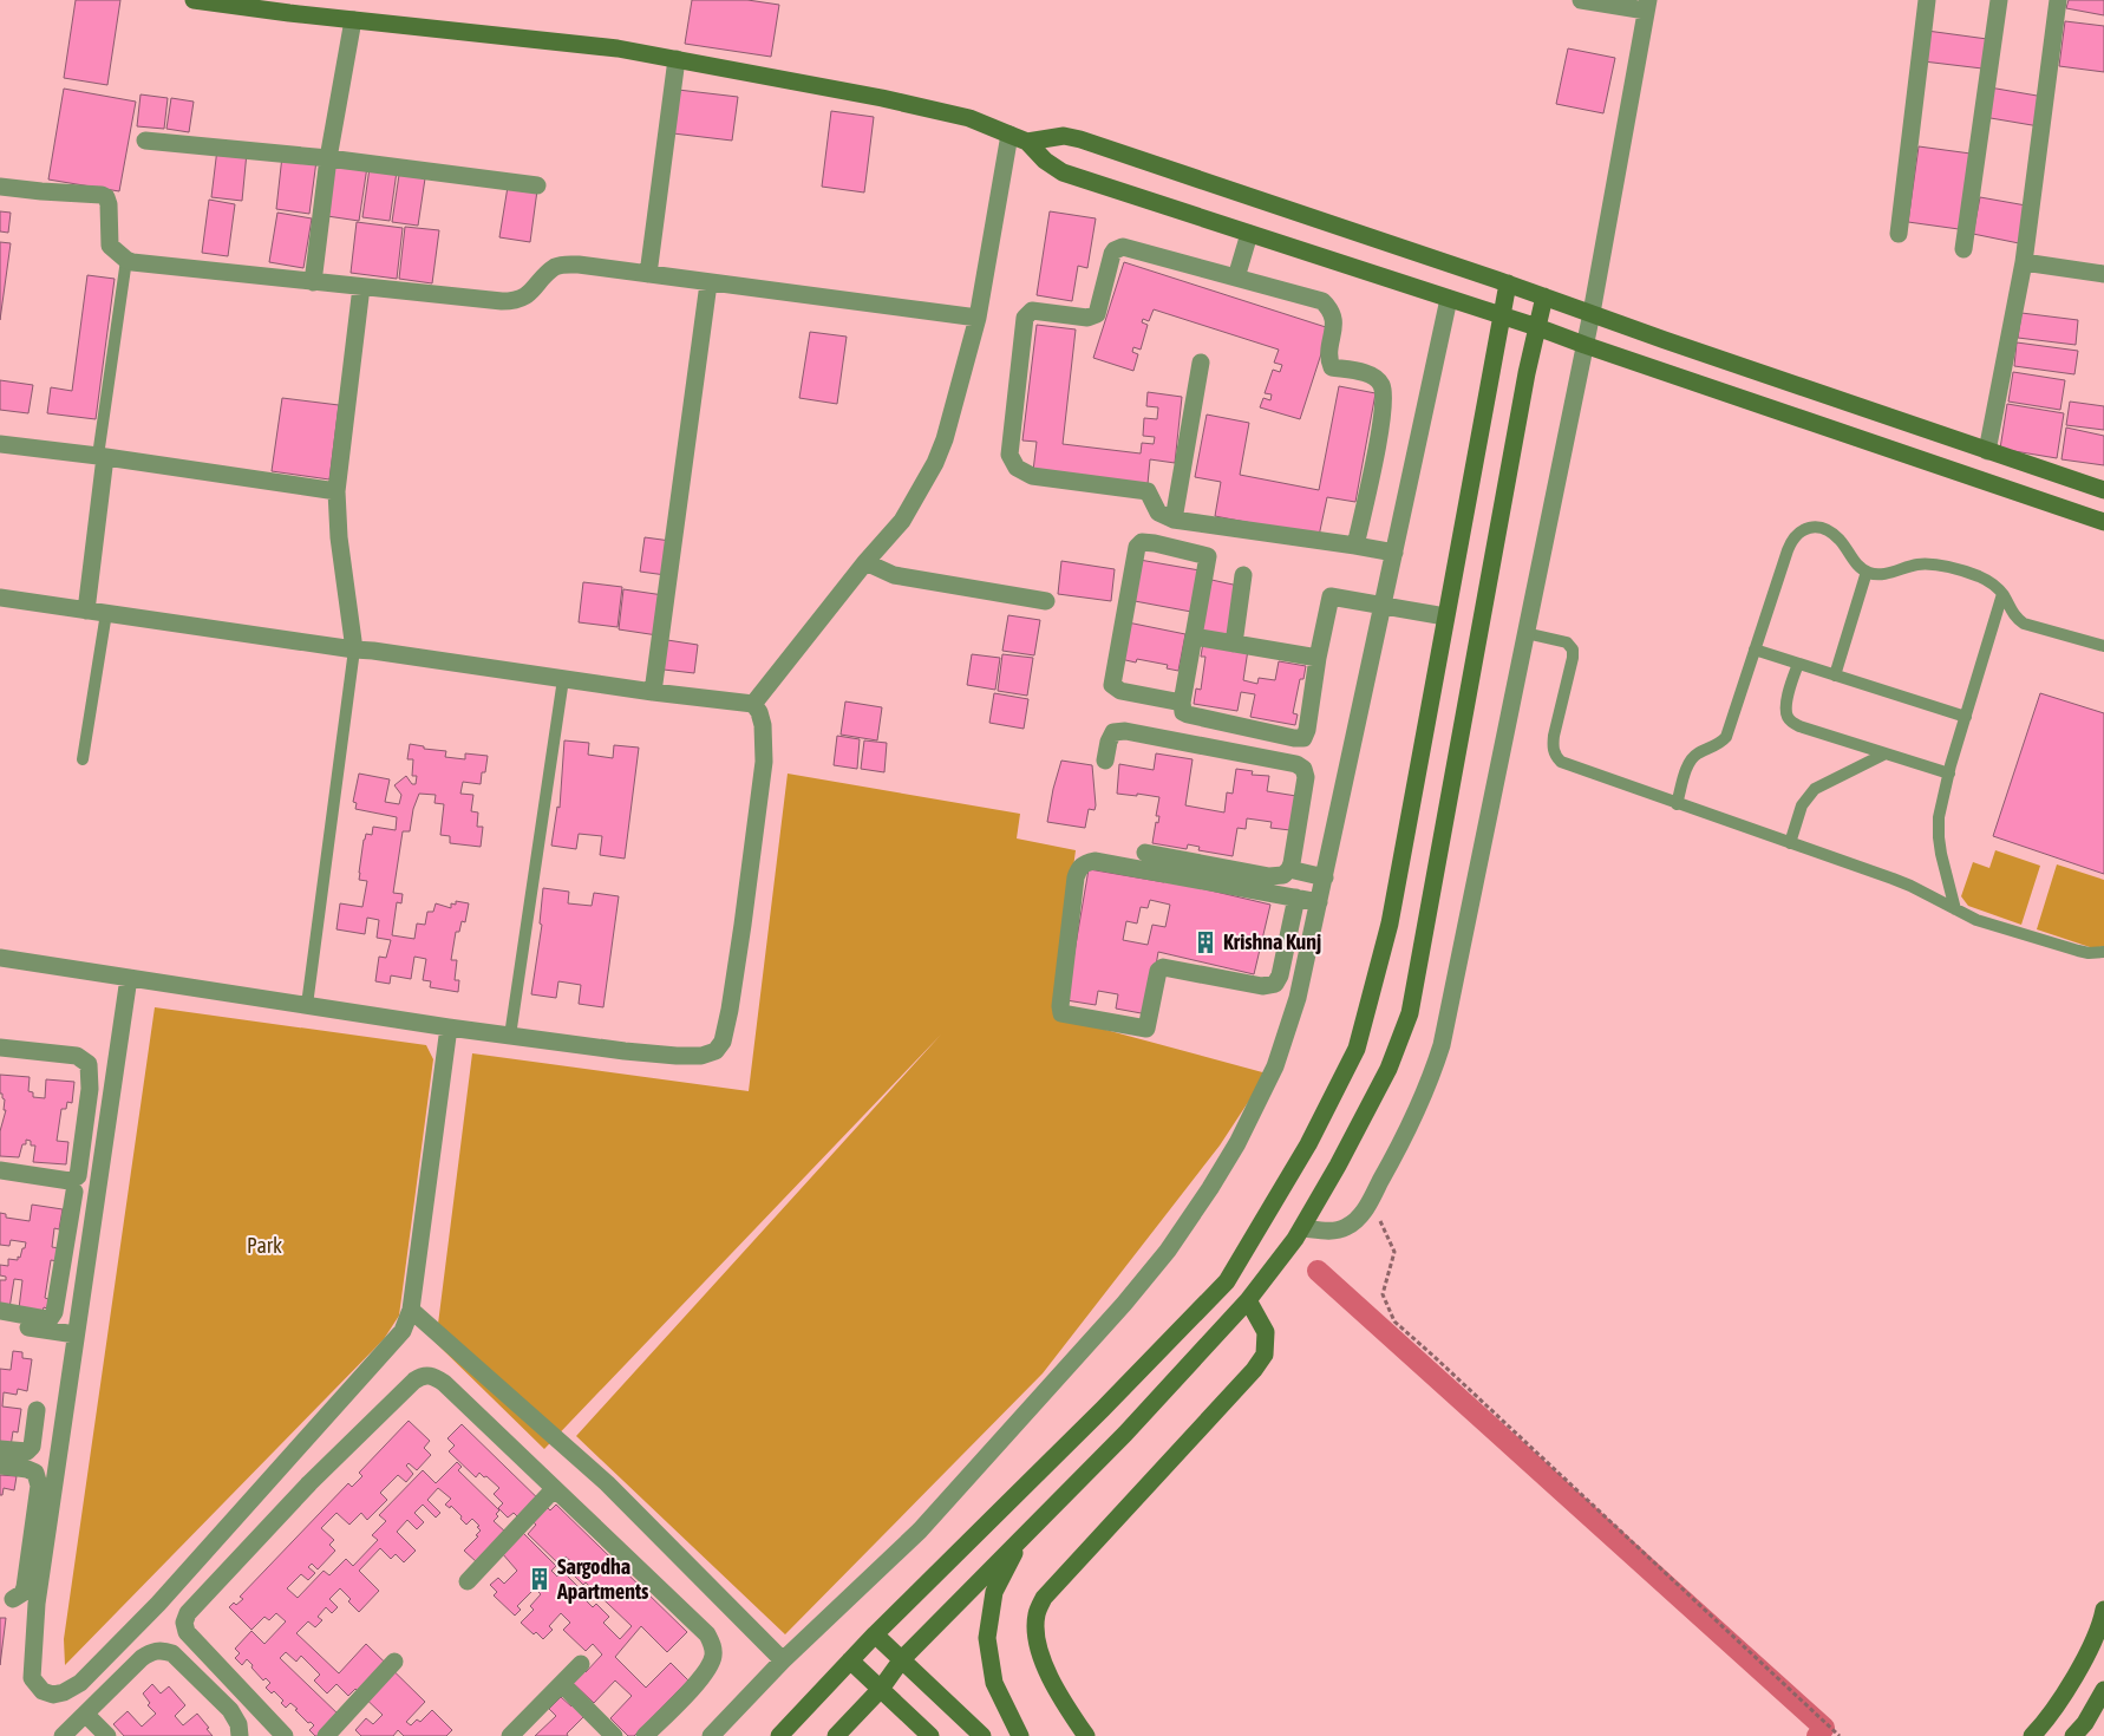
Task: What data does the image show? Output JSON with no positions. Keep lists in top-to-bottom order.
{
  "parks": ["Park"],
  "places": {
    "building": ["Krishna Kunj", "Sargodha Apartments"]
  }
}
